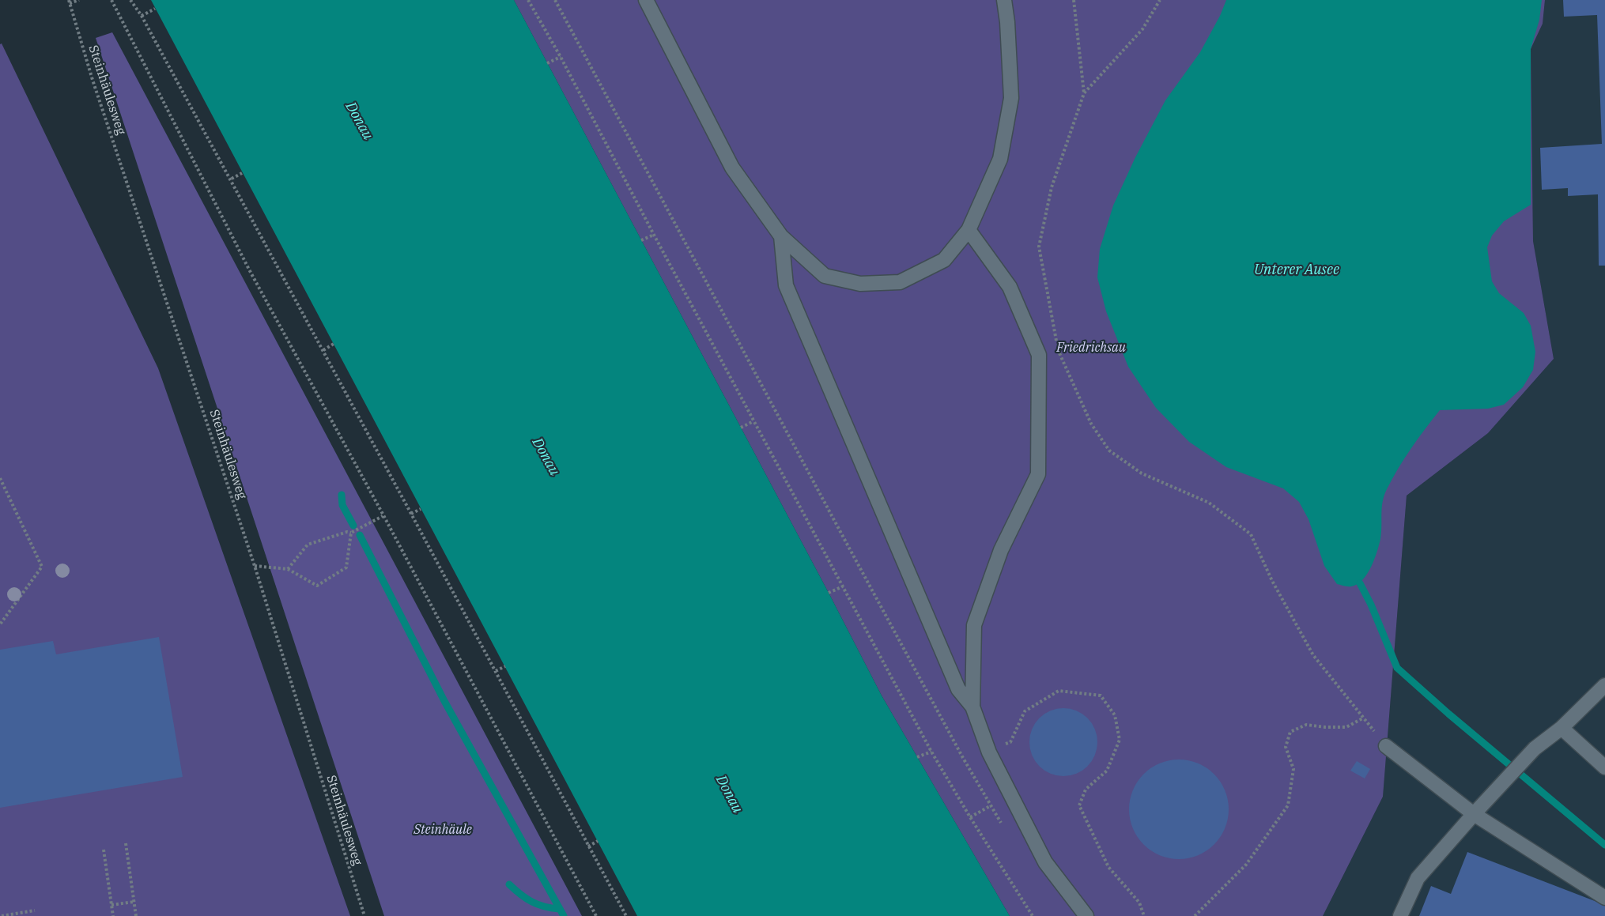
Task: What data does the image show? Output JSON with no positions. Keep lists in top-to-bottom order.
{
  "streets": {
    "path": ["Steinhäulesweg"]
  },
  "water": ["Donau", "Unterer Ausee"],
  "parks": ["Friedrichsau", "Steinhäule"]
}
